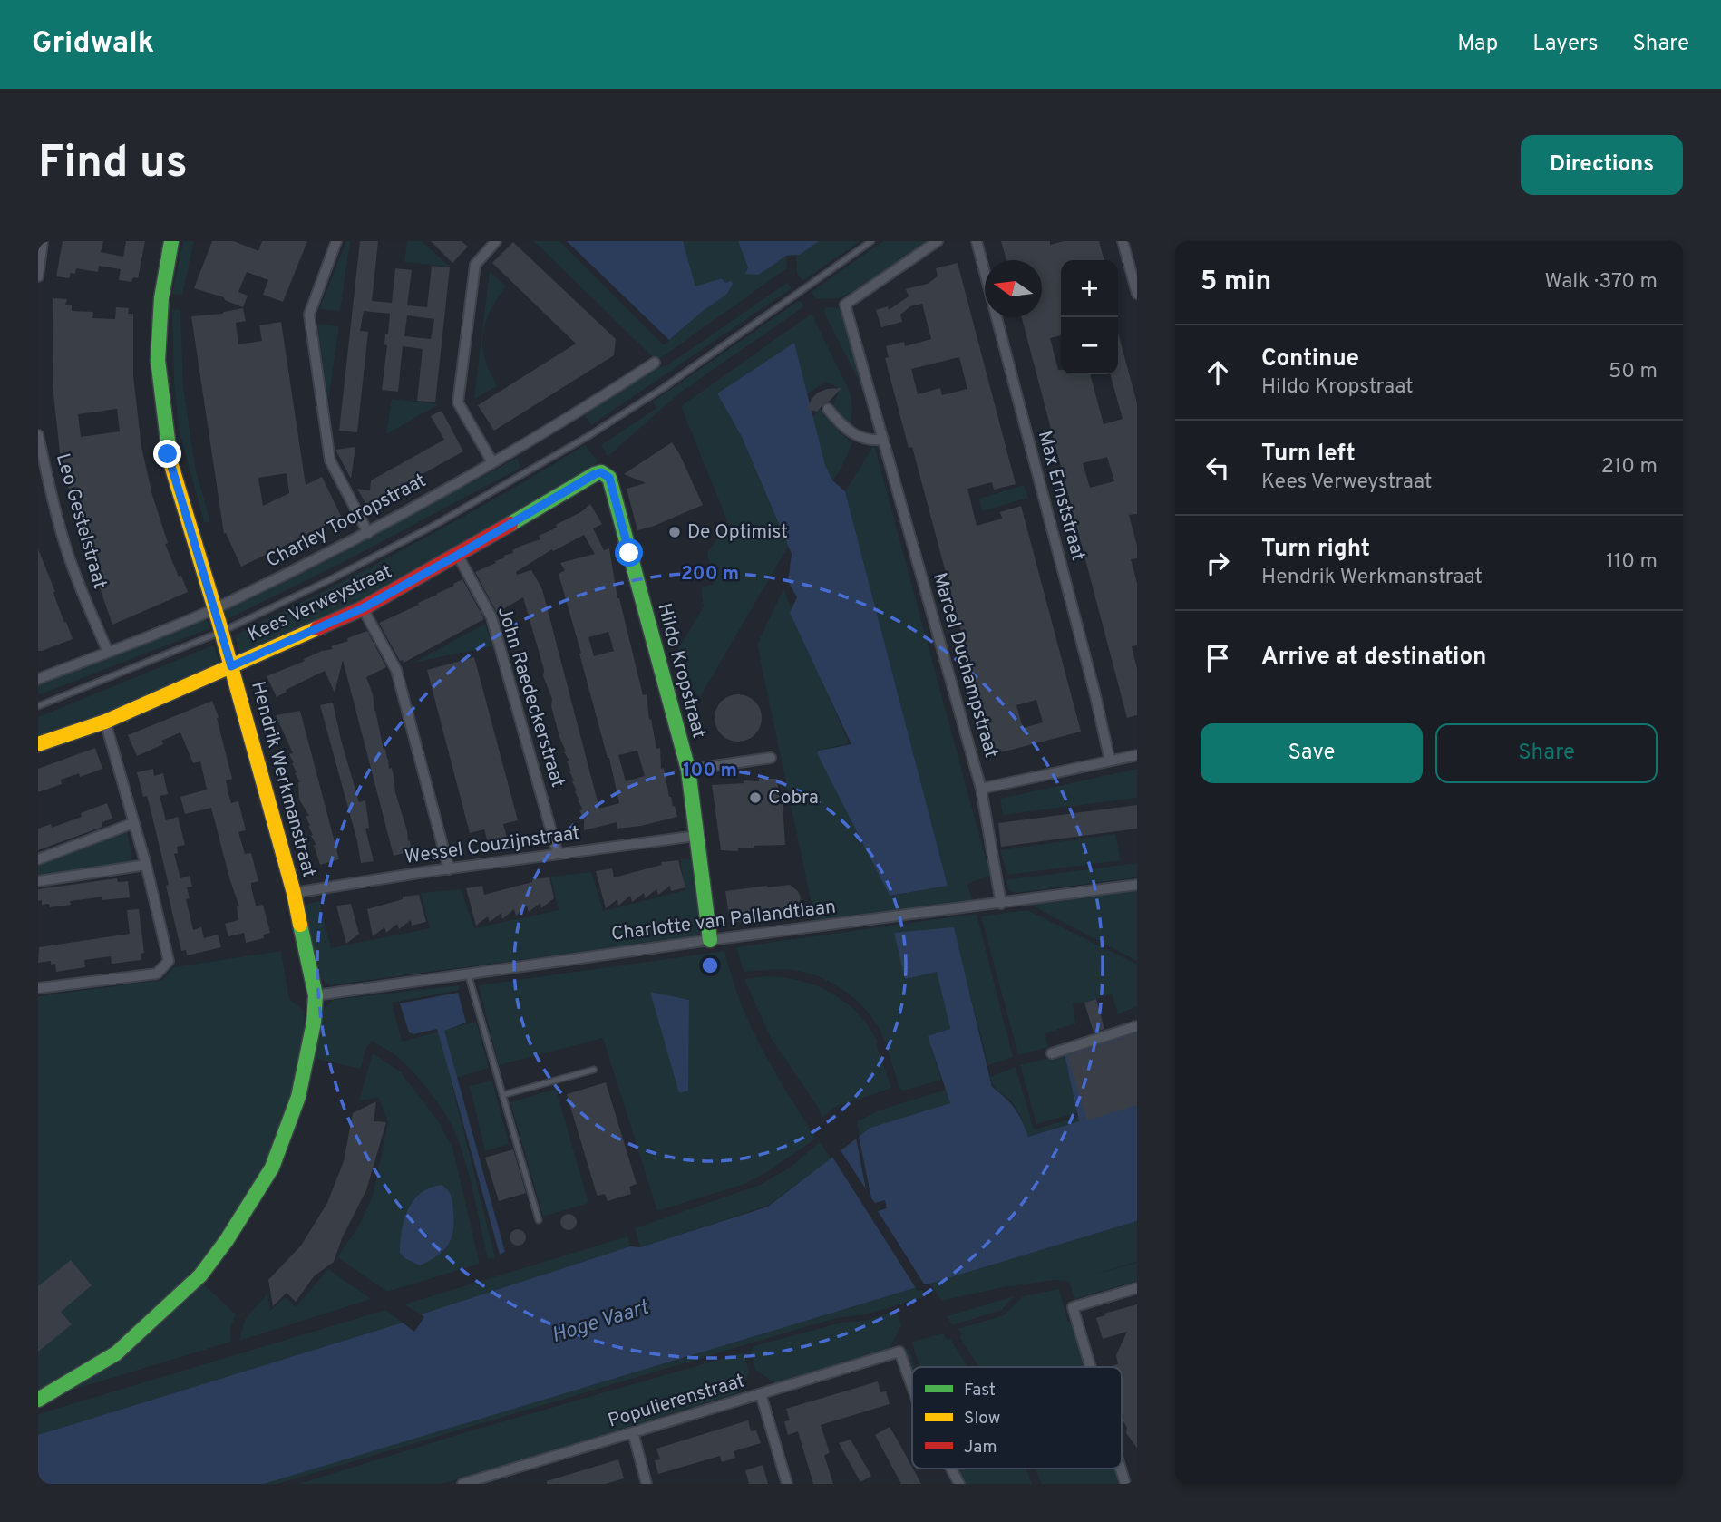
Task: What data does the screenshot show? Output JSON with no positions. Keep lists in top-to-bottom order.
{
  "streets": {
    "street": [
      "Max Ernststraat",
      "Leo Gestelstraat",
      "Charley Tooropstraat",
      "Kees Verweystraat",
      "Marcel Duchampstraat",
      "Hildo Kropstraat",
      "John Raedeckerstraat",
      "Hendrik Werkmanstraat",
      "Wessel Couzijnstraat",
      "Charlotte van Pallandtlaan",
      "Populierenstraat"
    ]
  },
  "crossings": [
    ["Leo Gestelstraat", "Charley Tooropstraat"],
    ["Charley Tooropstraat", "Hendrik Werkmanstraat"],
    ["Kees Verweystraat", "Hildo Kropstraat"],
    ["Kees Verweystraat", "John Raedeckerstraat"],
    ["Kees Verweystraat", "Hendrik Werkmanstraat"],
    ["Marcel Duchampstraat", "Charlotte van Pallandtlaan"],
    ["Hildo Kropstraat", "Wessel Couzijnstraat"],
    ["Hildo Kropstraat", "Charlotte van Pallandtlaan"],
    ["John Raedeckerstraat", "Wessel Couzijnstraat"],
    ["Hendrik Werkmanstraat", "Wessel Couzijnstraat"],
    ["Hendrik Werkmanstraat", "Charlotte van Pallandtlaan"]
  ],
  "water": ["Hoge Vaart"],
  "places": ["De Optimist", "Cobra"],
  "legend": ["Fast", "Slow", "Jam"],
  "north": "left",
  "page": {
    "header": "Gridwalk",
    "nav": ["Map", "Layers", "Share"],
    "buttons": [
      "Directions",
      ["Save", "Share"]
    ],
    "title": "Find us",
    "heading": ["5 min", "Walk · 370 m"],
    "map_buttons": ["+", "−"],
    "list": [
      ["Continue", "Hildo Kropstraat", "50 m"],
      ["Turn left", "Kees Verweystraat", "210 m"],
      ["Turn right", "Hendrik Werkmanstraat", "110 m"],
      "Arrive at destination"
    ]
  },
  "rings": ["200 m", "100 m"]
}
